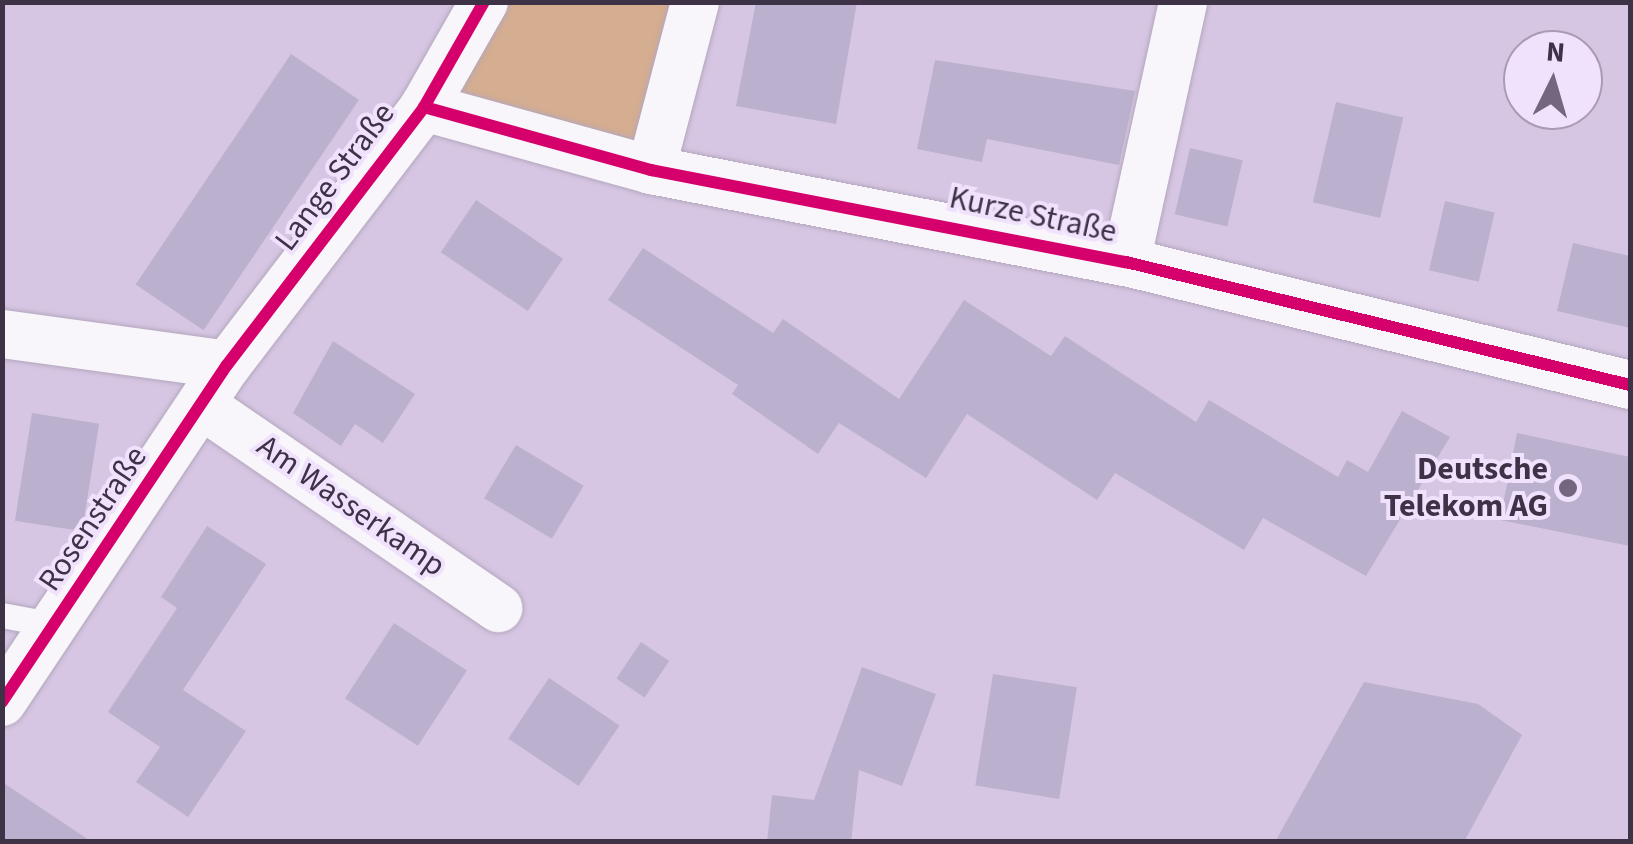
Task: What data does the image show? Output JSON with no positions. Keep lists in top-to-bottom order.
{
  "streets": {
    "street": [
      "Lange Straße",
      "Kurze Straße",
      "Am Wasserkamp",
      "Rosenstraße"
    ]
  },
  "crossings": [
    ["Lange Straße", "Kurze Straße"],
    ["Lange Straße", "Am Wasserkamp"],
    ["Lange Straße", "Rosenstraße"],
    ["Am Wasserkamp", "Rosenstraße"]
  ],
  "places": ["Deutsche Telekom AG"],
  "north": "top"
}
